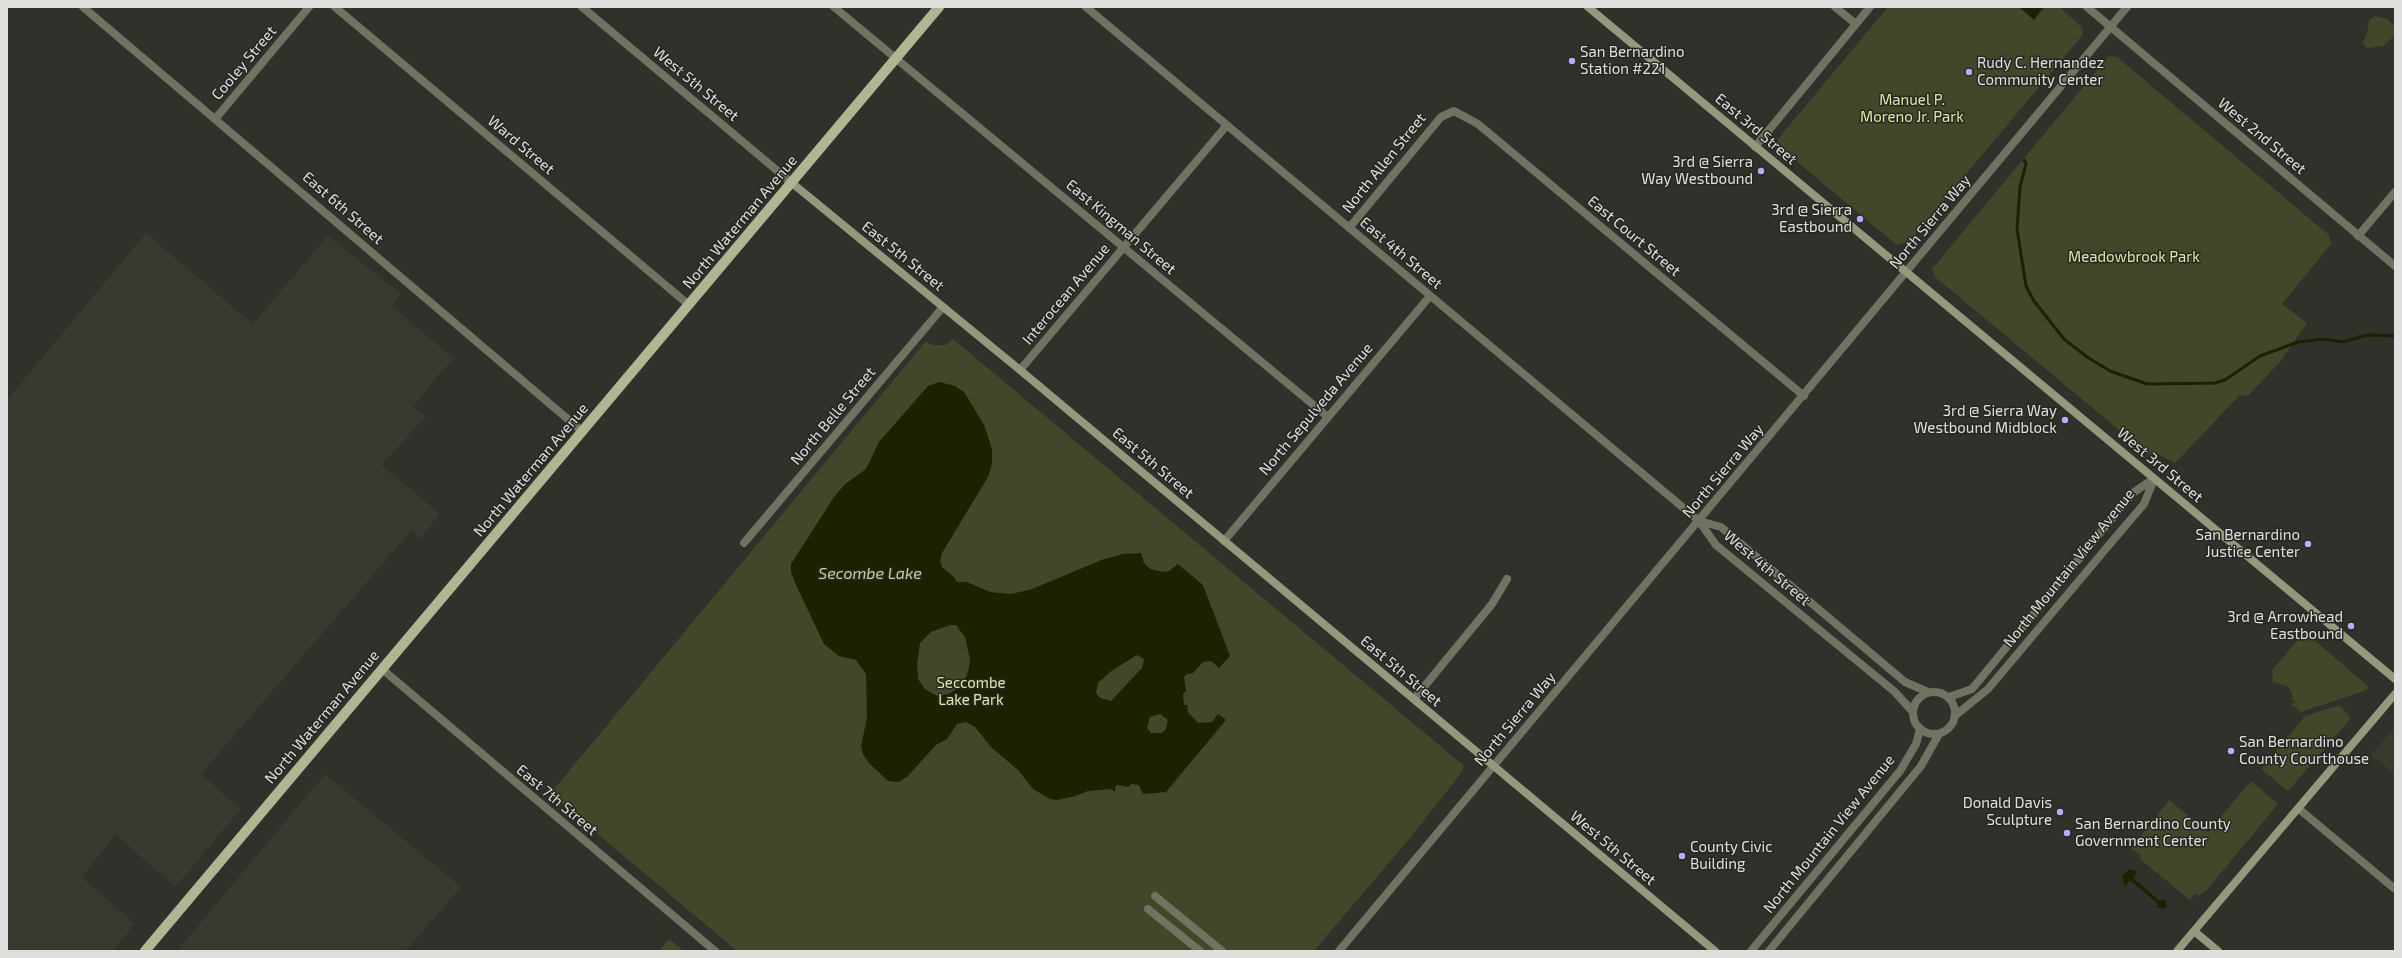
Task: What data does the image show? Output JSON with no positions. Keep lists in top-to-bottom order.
{
  "streets": {
    "main road": [
      "West 5th Street",
      "East 3rd Street",
      "North Waterman Avenue",
      "East 5th Street",
      "West 3rd Street"
    ],
    "street": [
      "Cooley Street",
      "West 2nd Street",
      "Ward Street",
      "North Allen Street",
      "East 6th Street",
      "North Sierra Way",
      "East Kingman Street",
      "East Court Street",
      "East 4th Street",
      "Interocean Avenue",
      "North Sepulveda Avenue",
      "North Belle Street",
      "West 4th Street",
      "North Mountain View Avenue",
      "East 7th Street"
    ]
  },
  "crossings": [
    ["Cooley Street", "East 6th Street"],
    ["West 5th Street", "North Waterman Avenue"],
    ["West 5th Street", "North Sierra Way"],
    ["West 5th Street", "East 5th Street"],
    ["East 3rd Street", "North Sierra Way"],
    ["East 3rd Street", "West 3rd Street"],
    ["West 2nd Street", "North Sierra Way"],
    ["Ward Street", "North Waterman Avenue"],
    ["North Allen Street", "East Court Street"],
    ["North Allen Street", "East 4th Street"],
    ["East 6th Street", "North Waterman Avenue"],
    ["North Waterman Avenue", "East Kingman Street"],
    ["North Waterman Avenue", "East 5th Street"],
    ["North Waterman Avenue", "East 7th Street"],
    ["North Sierra Way", "East Court Street"],
    ["North Sierra Way", "East 4th Street"],
    ["North Sierra Way", "East 5th Street"],
    ["North Sierra Way", "West 3rd Street"],
    ["North Sierra Way", "West 4th Street"],
    ["East Kingman Street", "Interocean Avenue"],
    ["East Kingman Street", "North Sepulveda Avenue"],
    ["East 4th Street", "Interocean Avenue"],
    ["East 4th Street", "North Sepulveda Avenue"],
    ["East 4th Street", "West 4th Street"],
    ["East 5th Street", "Interocean Avenue"],
    ["East 5th Street", "North Sepulveda Avenue"],
    ["East 5th Street", "North Belle Street"],
    ["West 3rd Street", "North Mountain View Avenue"],
    ["West 4th Street", "North Mountain View Avenue"]
  ],
  "water": ["Secombe Lake"],
  "parks": ["Manuel P. Moreno Jr. Park", "Meadowbrook Park", "Seccombe Lake Park"],
  "places": [
    "San Bernardino Station #221",
    "Rudy C. Hernandez Community Center",
    "3rd @ Sierra Way Westbound",
    "3rd @ Sierra Eastbound",
    "3rd @ Sierra Way Westbound Midblock",
    "San Bernardino Justice Center",
    "3rd @ Arrowhead Eastbound",
    "San Bernardino County Courthouse",
    "Donald Davis Sculpture",
    "San Bernardino County Government Center",
    "County Civic Building"
  ]
}
